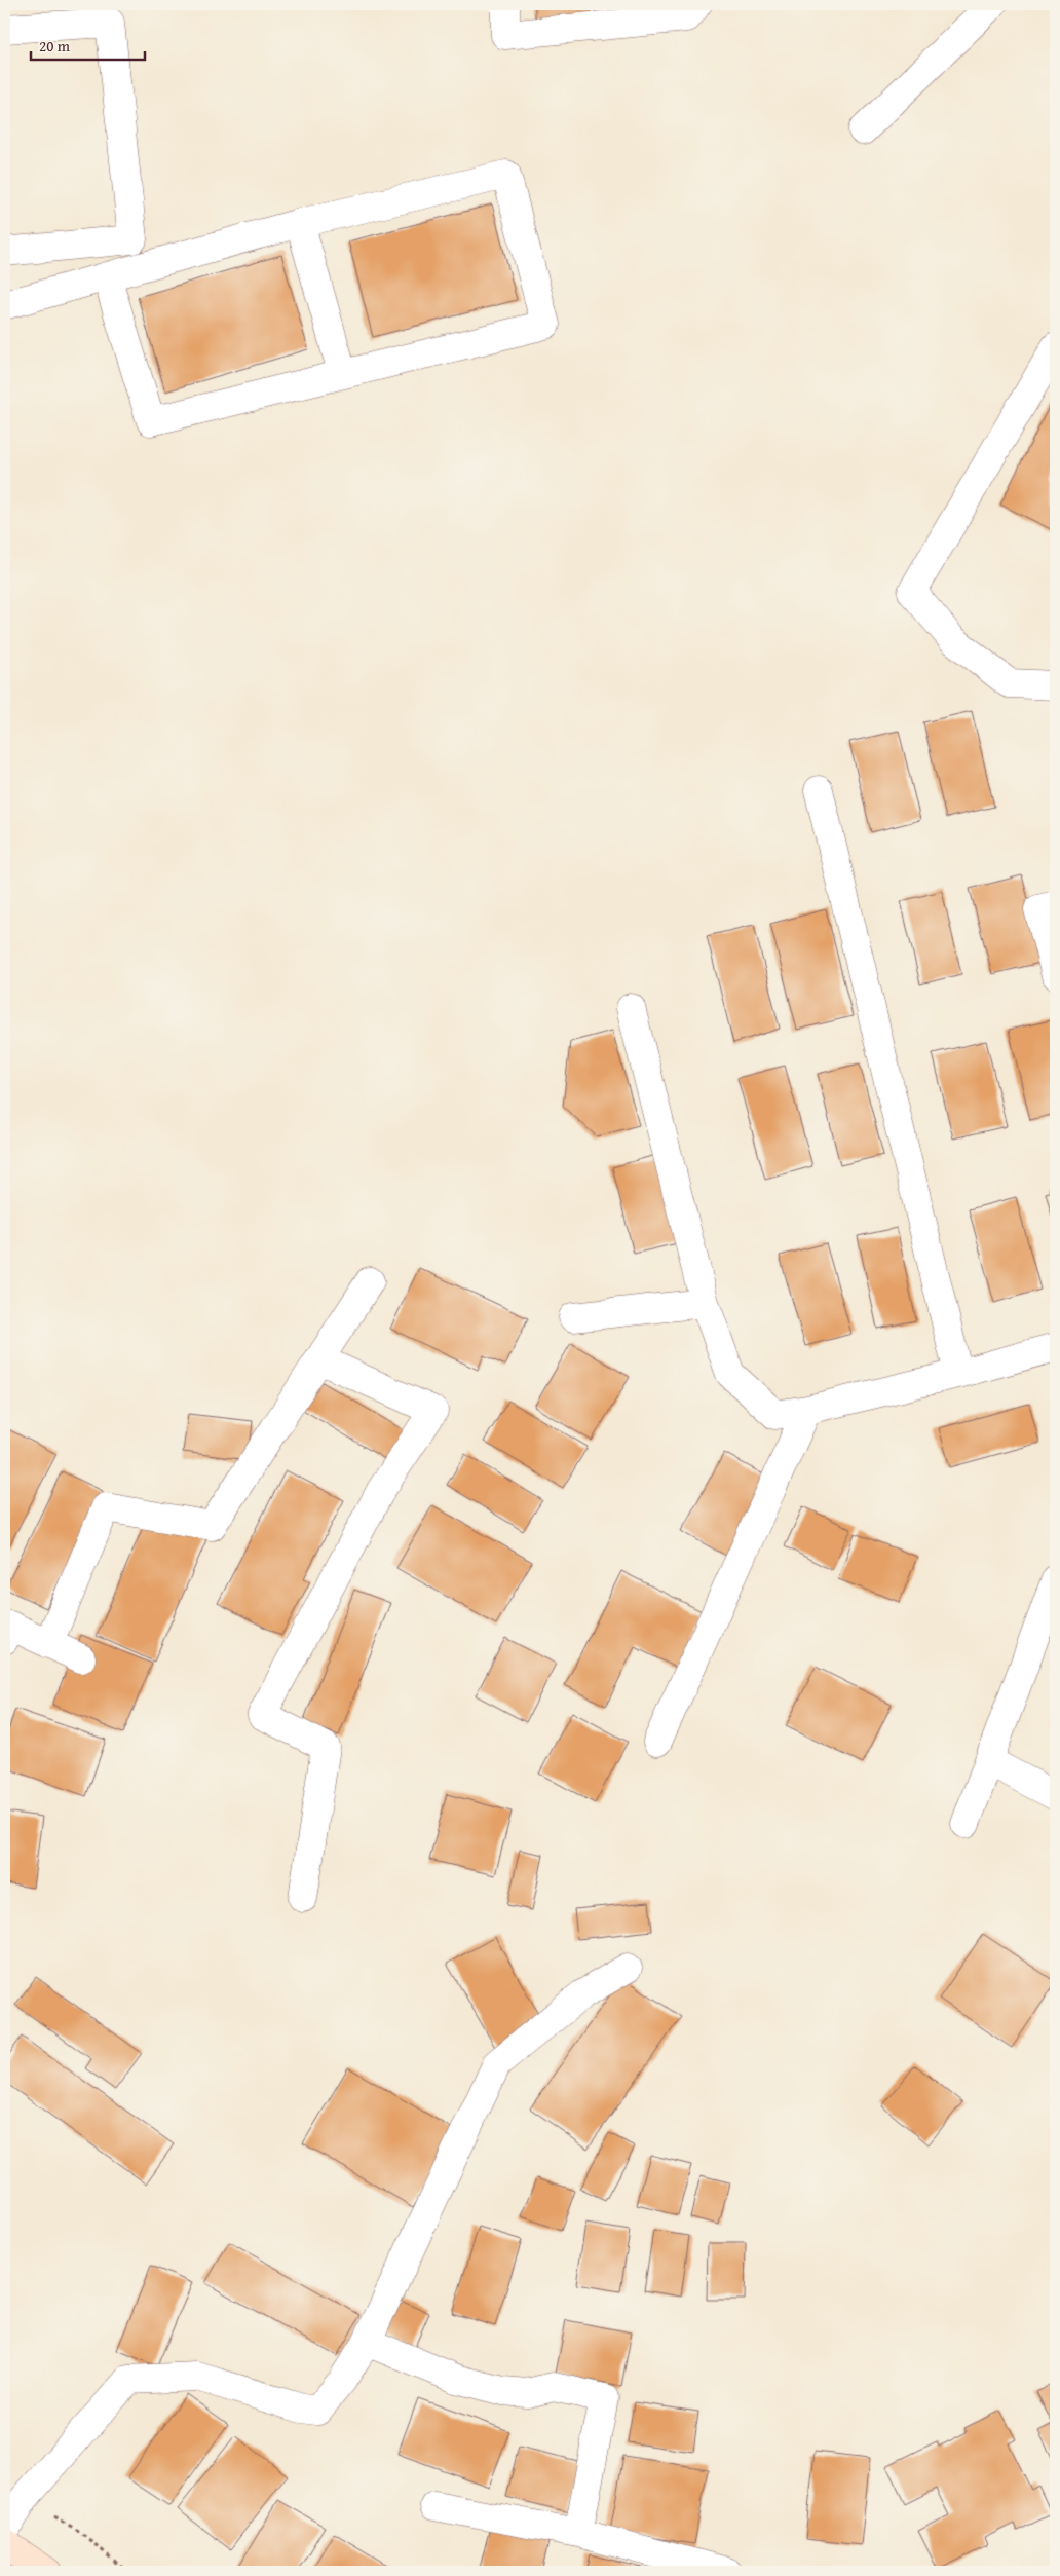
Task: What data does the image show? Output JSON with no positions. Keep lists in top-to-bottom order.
{
  "scale_bar": "20 m"
}
